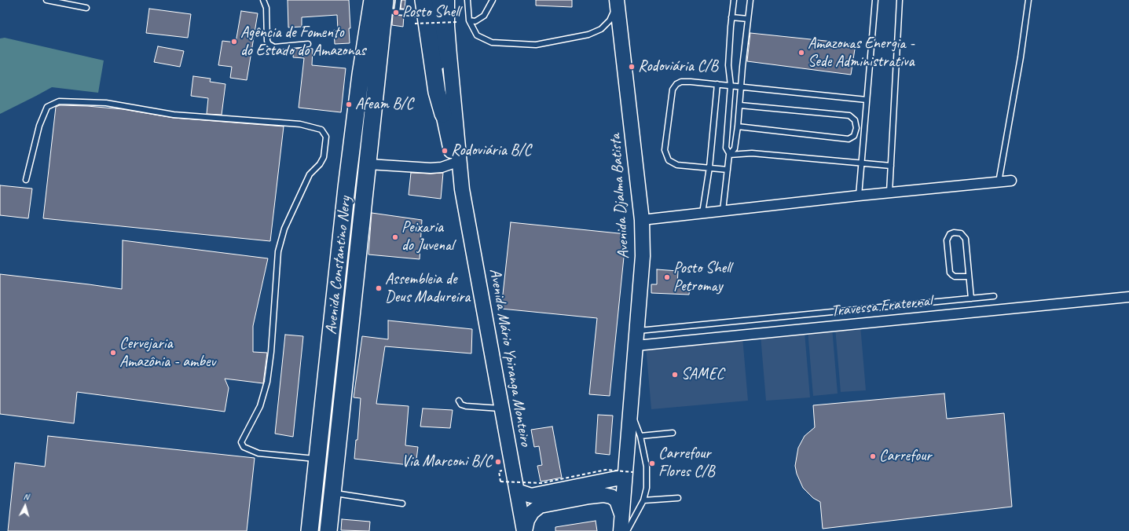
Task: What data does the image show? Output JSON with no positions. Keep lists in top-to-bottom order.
{
  "streets": {
    "highway": ["Avenida Constantino Nery"],
    "main road": ["Avenida Djalma Batista", "Avenida Mário Ypiranga Monteiro"],
    "street": ["Travessa Fraternal"]
  },
  "crossings": [
    ["Avenida Djalma Batista", "Travessa Fraternal"]
  ],
  "places": [
    "Posto Shell",
    "Agência de Fomento do Estado do Amazonas",
    "Amazonas Energia - Sede Administrativa",
    "Rodoviária C/B",
    "Afeam B/C",
    "Rodoviária B/C",
    "Peixaria do Juvenal",
    "Posto Shell Petromay",
    "Assembleia de Deus Madureira",
    "Cervejaria Amazônia - ambev",
    "SAMEC",
    "Carrefour",
    "Via Marconi B/C",
    "Carrefour Flores C/B"
  ],
  "north": "top"
}
